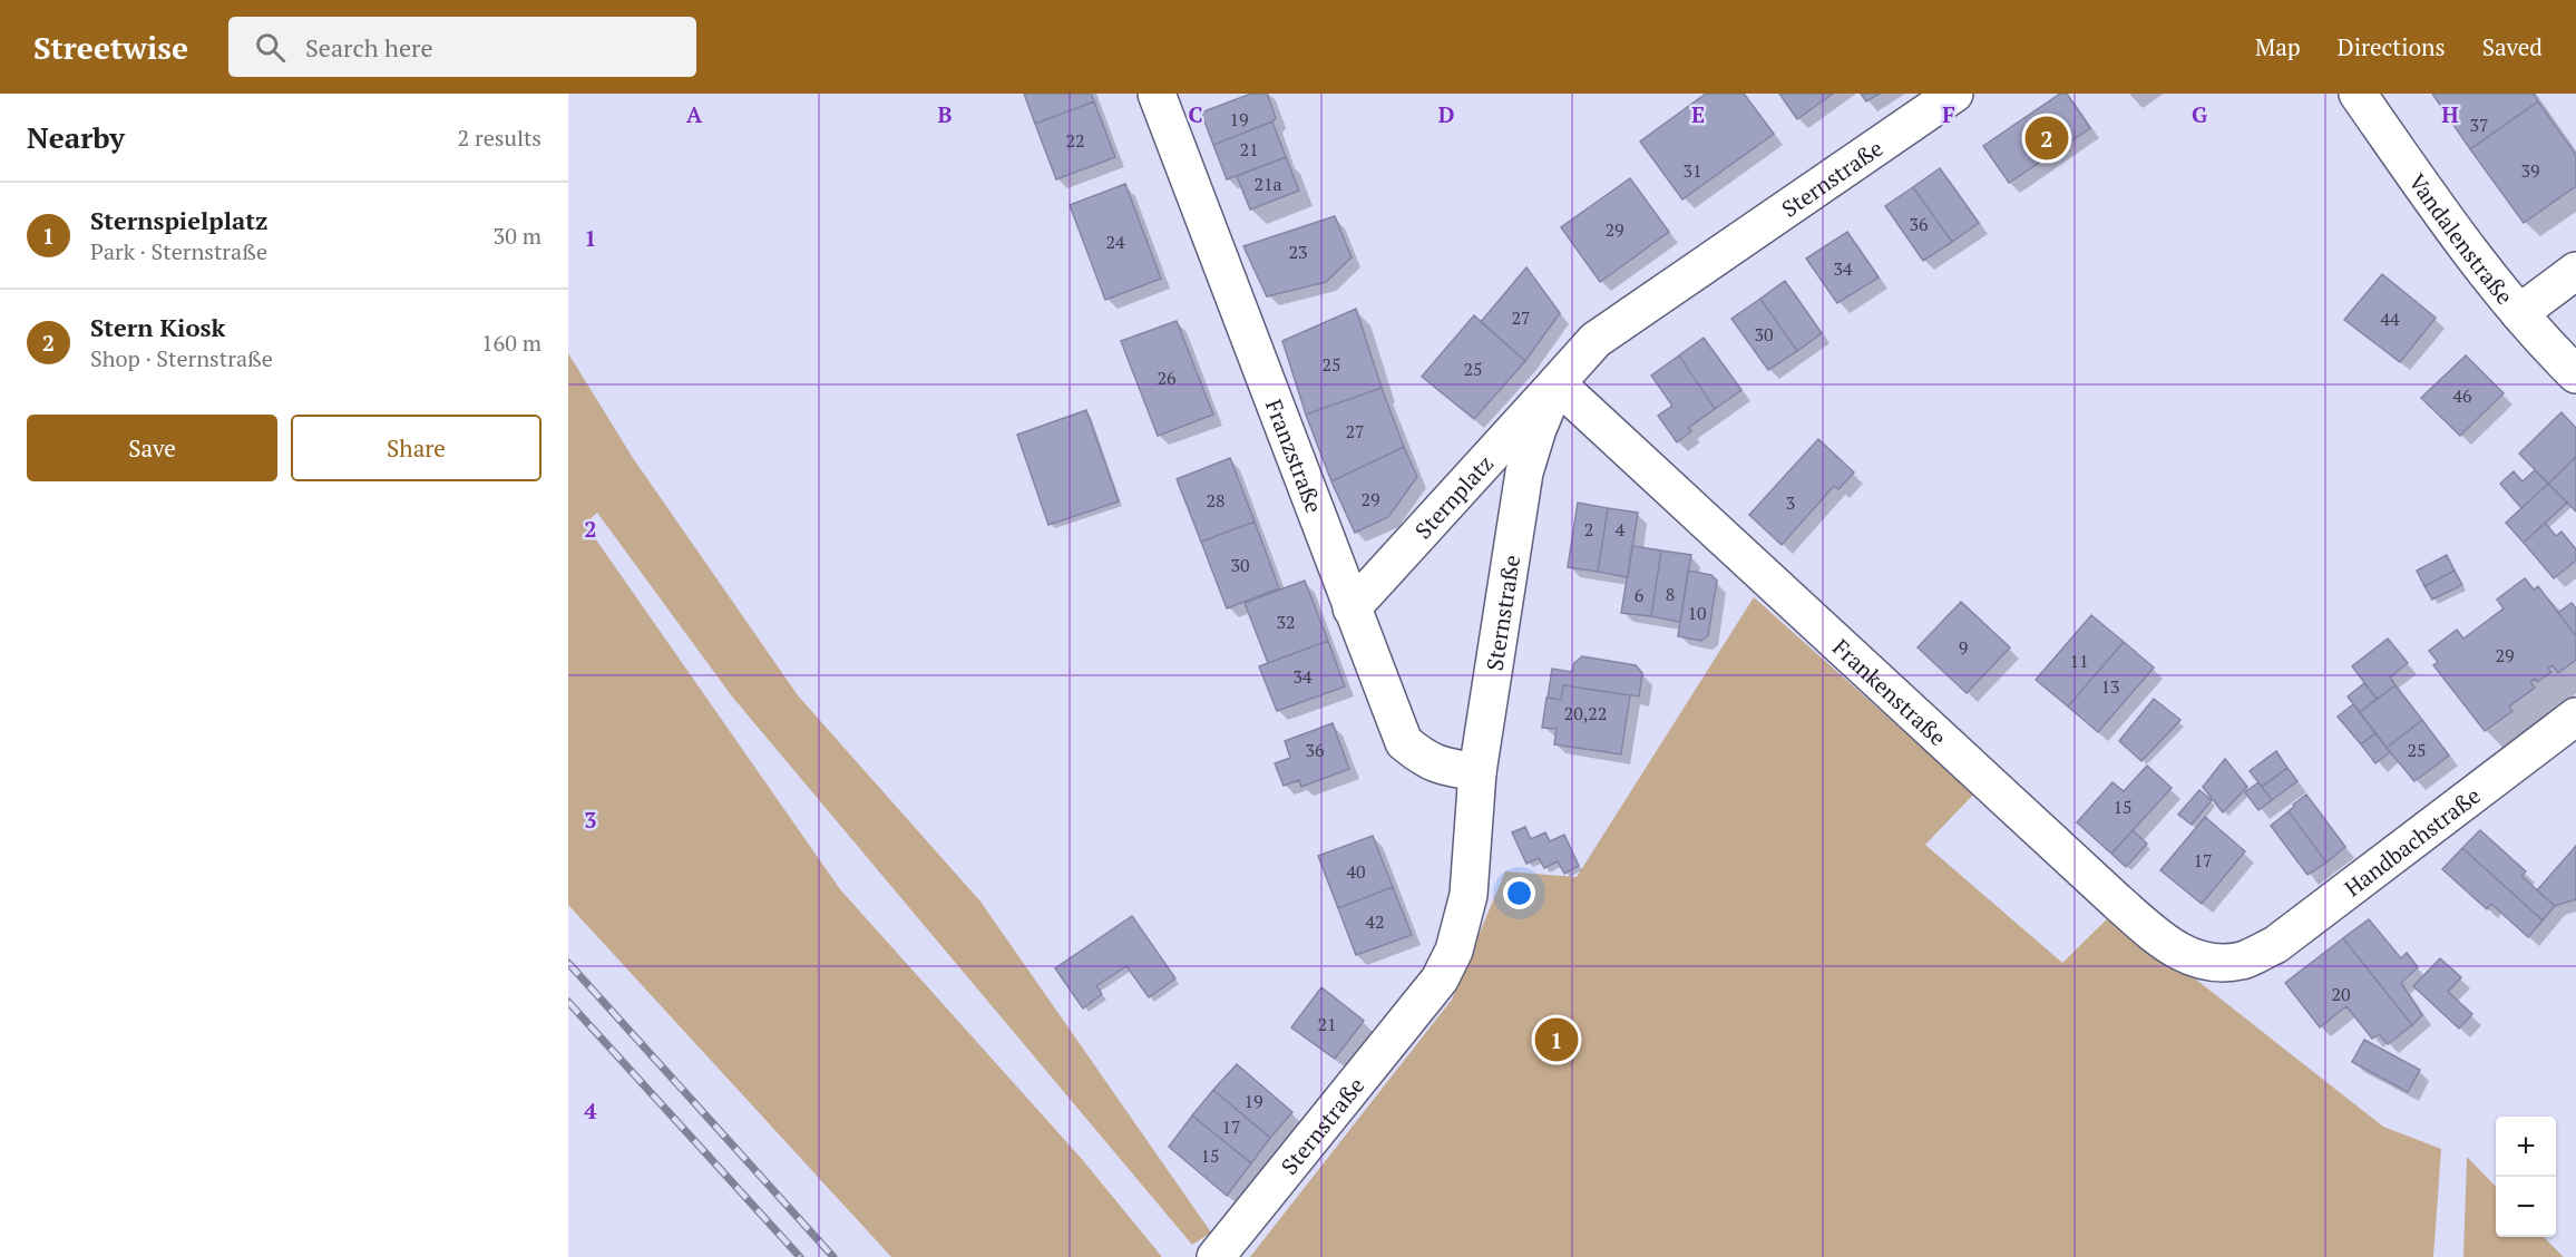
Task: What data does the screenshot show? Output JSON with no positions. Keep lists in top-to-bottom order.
{
  "streets": {
    "street": [
      "Sternstraße",
      "Vandalenstraße",
      "Franzstraße",
      "Sternplatz",
      "Frankenstraße",
      "Handbachstraße"
    ]
  },
  "crossings": [
    ["Sternstraße", "Franzstraße"],
    ["Sternstraße", "Sternplatz"],
    ["Sternstraße", "Frankenstraße"],
    ["Franzstraße", "Sternplatz"],
    ["Sternplatz", "Frankenstraße"],
    ["Frankenstraße", "Handbachstraße"]
  ],
  "house_numbers": [
    "19",
    "37",
    "22",
    "21",
    "31",
    "39",
    "21a",
    "36",
    "29",
    "24",
    "23",
    "34",
    "27",
    "44",
    "30",
    "25",
    "25",
    "26",
    "46",
    "27",
    "29",
    "28",
    "3",
    "2",
    "4",
    "30",
    "8",
    "6",
    "10",
    "32",
    "9",
    "29",
    "11",
    "34",
    "13",
    "20,22",
    "36",
    "25",
    "15",
    "17",
    "40",
    "42",
    "20",
    "21",
    "19",
    "17",
    "15"
  ],
  "page": {
    "header": "Streetwise",
    "search": "Search here",
    "nav": ["Map", "Directions", "Saved"],
    "heading": ["Nearby", "2 results"],
    "pins": ["2", "1"],
    "list": [
      {
        "mark": "1",
        "name": "Sternspielplatz",
        "note": "Park · Sternstraße",
        "value": "30 m"
      },
      {
        "mark": "2",
        "name": "Stern Kiosk",
        "note": "Shop · Sternstraße",
        "value": "160 m"
      }
    ],
    "buttons": ["Save", "Share"],
    "map_buttons": ["+", "−"]
  },
  "grid": {
    "columns": [
      "A",
      "B",
      "C",
      "D",
      "E",
      "F",
      "G",
      "H"
    ],
    "rows": [
      "1",
      "2",
      "3",
      "4"
    ]
  }
}
